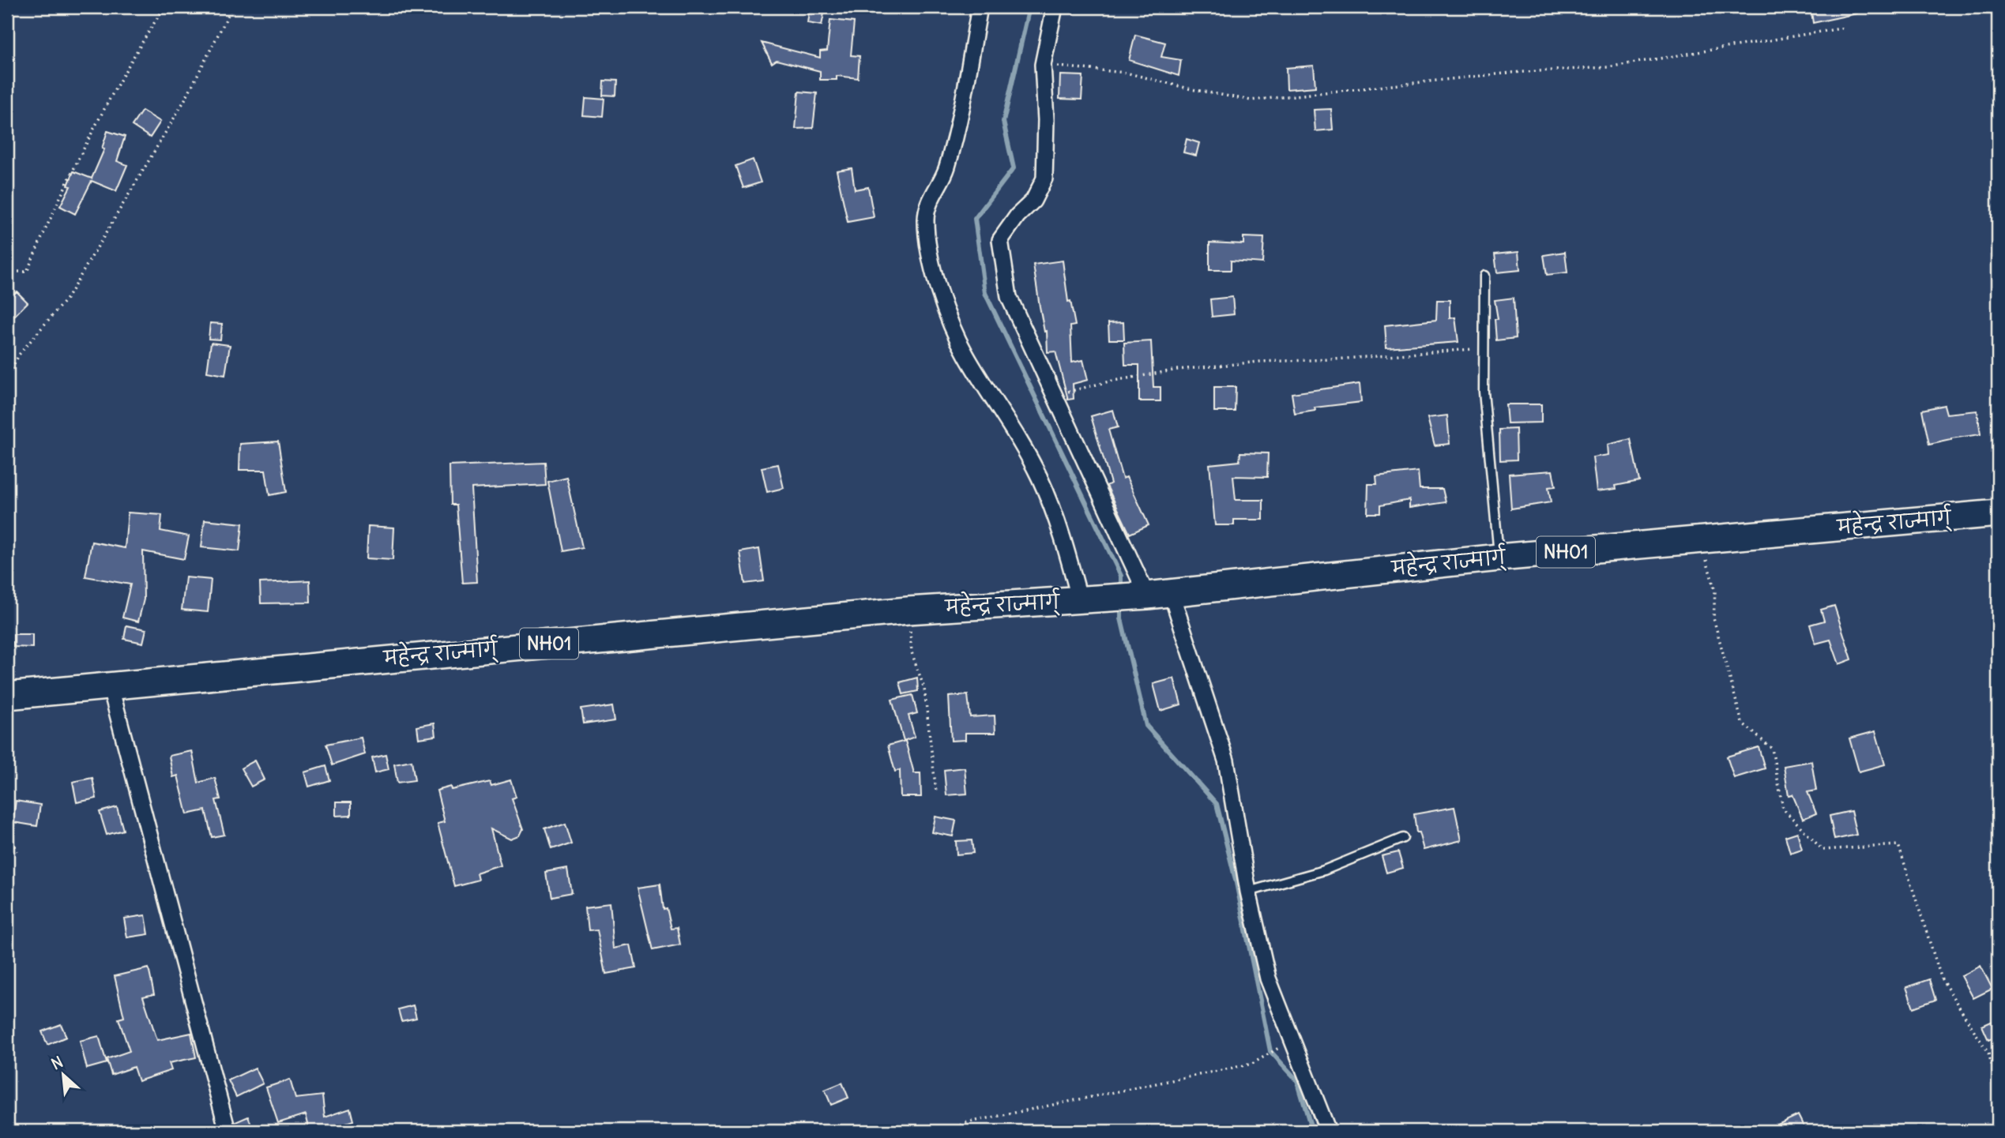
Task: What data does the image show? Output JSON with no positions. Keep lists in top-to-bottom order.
{
  "streets": {
    "highway": ["महेन्द्र राज्मार्ग्", "NH01"]
  },
  "north": "top left"
}
